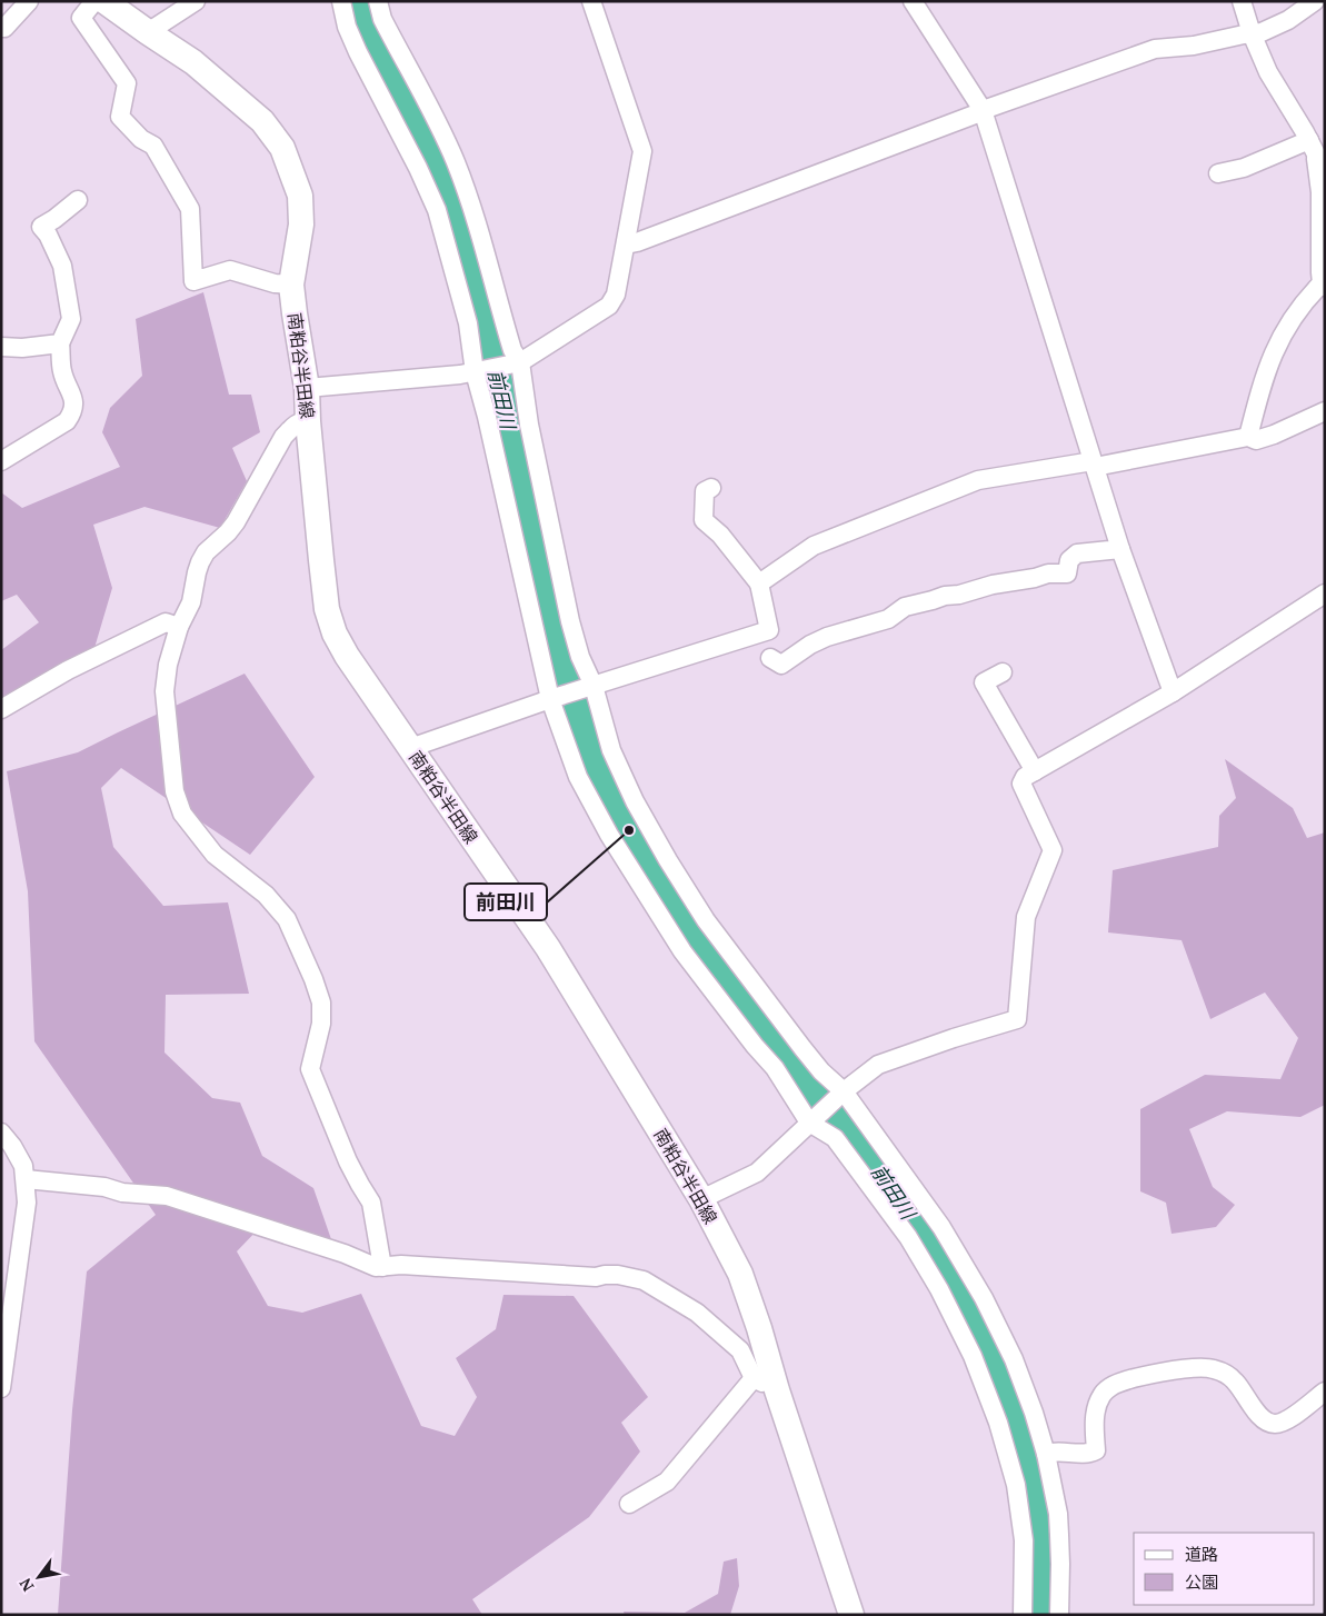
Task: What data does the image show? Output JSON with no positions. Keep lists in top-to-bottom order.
{
  "streets": {
    "main road": ["南粕谷半田線"]
  },
  "water": ["前田川"],
  "places": ["前田川"],
  "legend": ["道路", "公園"],
  "north": "bottom left"
}
